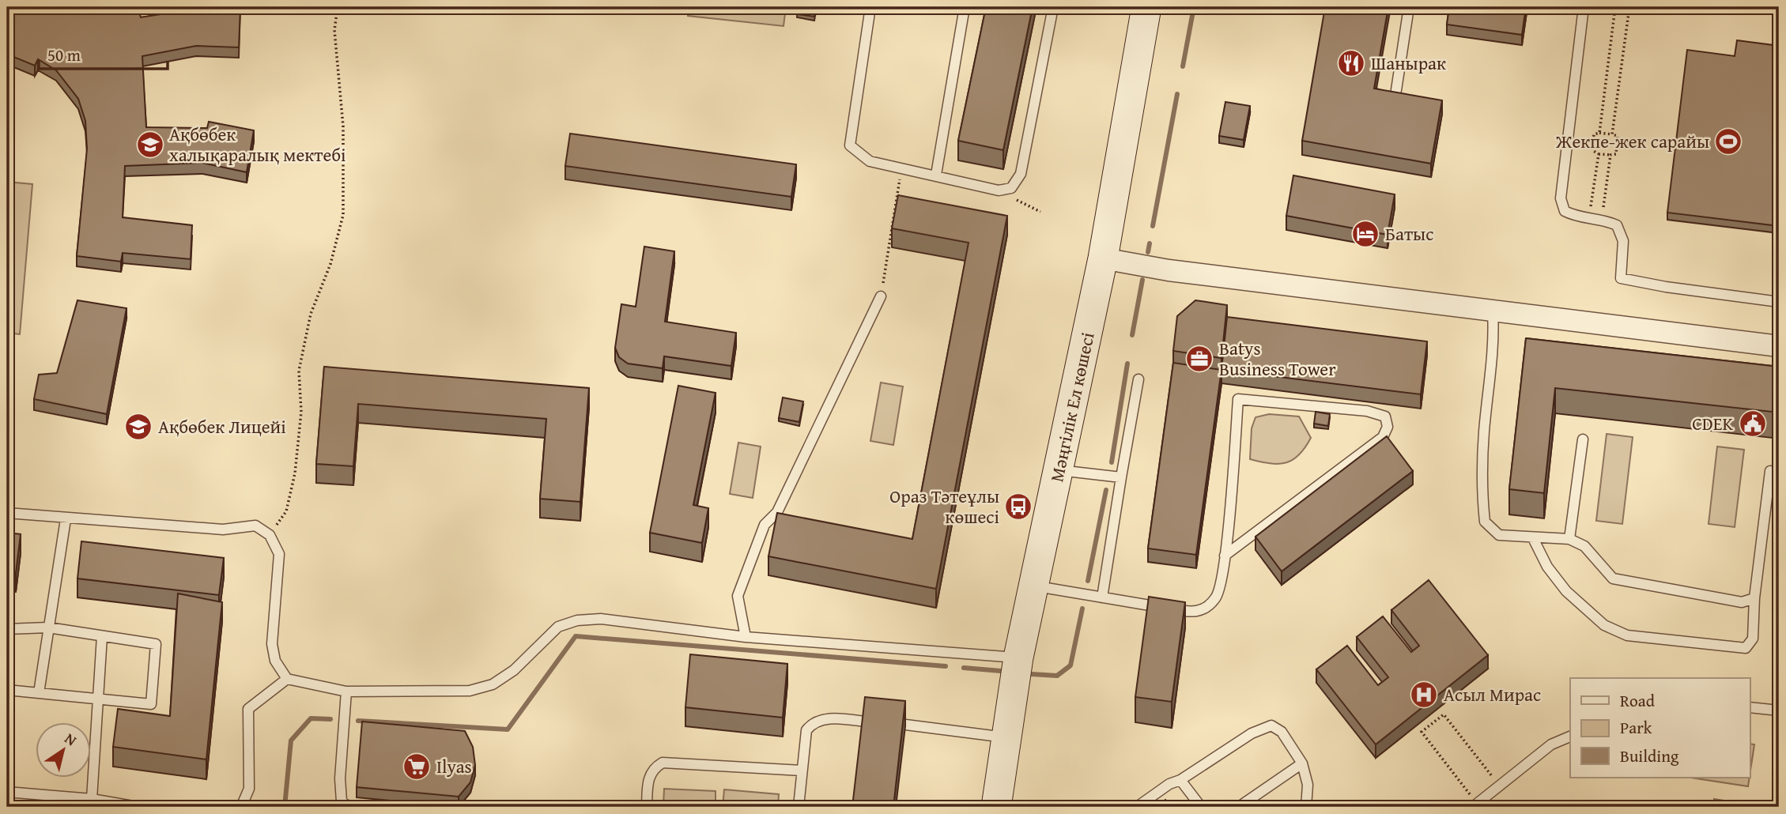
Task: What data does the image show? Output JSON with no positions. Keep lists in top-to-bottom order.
{
  "streets": {
    "street": ["Мәңгілік Ел көшесі"]
  },
  "places": {
    "restaurant": ["Шанырак"],
    "sports": ["Жекпе-жек сарайы"],
    "school or university": ["Ақбөбек халықаралық мектебі", "Ақбөбек Лицейі"],
    "hotel": ["Батыс"],
    "office": ["Batys Business Tower"],
    "public building": ["CDEK"],
    "bus stop": ["Ораз Тәтеұлы көшесі"],
    "hospital": ["Асыл Мирас"],
    "supermarket": ["Ilyas"]
  },
  "legend": ["Road", "Park", "Building"],
  "scale_bar": "50 m",
  "north": "top right"
}
